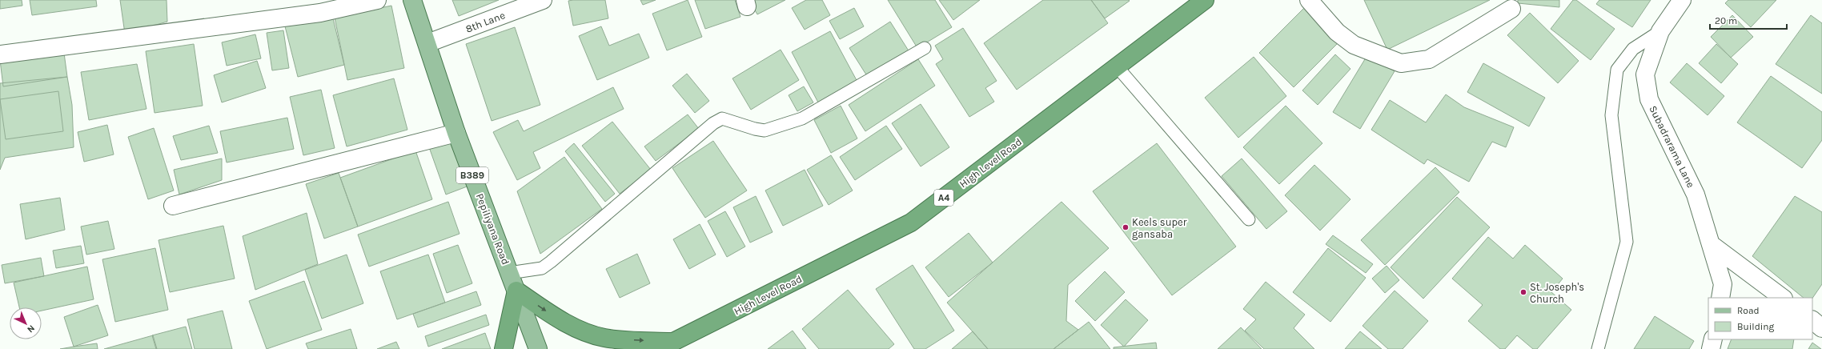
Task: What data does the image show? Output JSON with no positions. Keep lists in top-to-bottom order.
{
  "streets": {
    "highway": ["High Level Road", "A4"],
    "main road": ["B389", "Pepiliyana Road"],
    "street": ["8th Lane", "Subadrarama Lane"]
  },
  "crossings": [
    ["8th Lane", "Pepiliyana Road"]
  ],
  "places": ["Keels super gansaba", "St. Joseph's Church"],
  "legend": ["Road", "Building"],
  "scale_bar": "20 m",
  "north": "bottom right"
}
